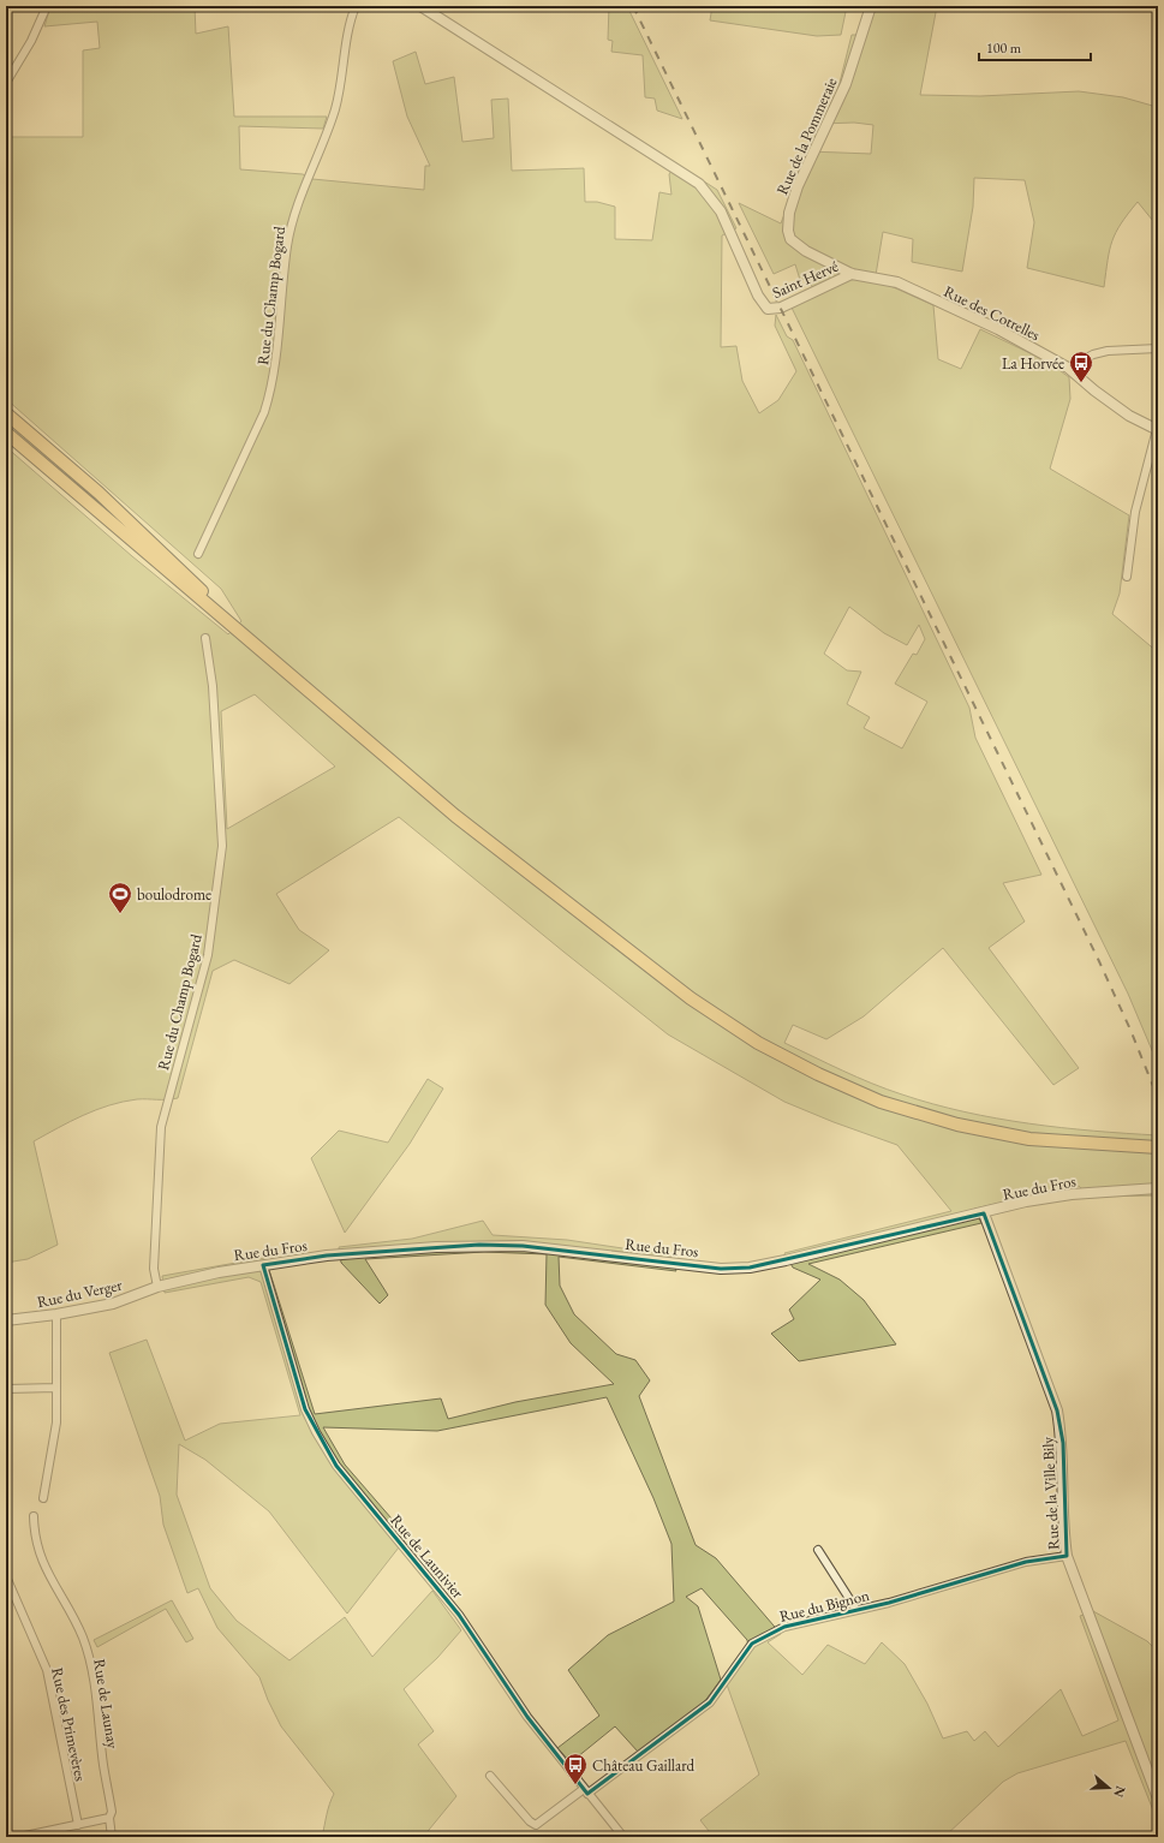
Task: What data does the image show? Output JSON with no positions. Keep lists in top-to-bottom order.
{
  "streets": {
    "street": [
      "Rue de la Pommeraie",
      "Saint Hervé",
      "Rue du Champ Bogard",
      "Rue des Cotrelles",
      "Rue du Fros",
      "Rue du Verger",
      "Rue de la Ville Bily",
      "Rue de Launivier",
      "Rue du Bignon",
      "Rue de Launay",
      "Rue des Primevères"
    ]
  },
  "crossings": [
    ["Rue de la Pommeraie", "Saint Hervé"],
    ["Rue de la Pommeraie", "Rue des Cotrelles"],
    ["Saint Hervé", "Rue des Cotrelles"],
    ["Rue du Champ Bogard", "Rue du Fros"],
    ["Rue du Champ Bogard", "Rue du Verger"],
    ["Rue du Fros", "Rue du Verger"],
    ["Rue du Fros", "Rue de la Ville Bily"],
    ["Rue du Fros", "Rue de Launivier"],
    ["Rue de la Ville Bily", "Rue du Bignon"],
    ["Rue de Launivier", "Rue du Bignon"]
  ],
  "places": {
    "bus stop": ["La Horvée", "Château Gaillard"],
    "sports": ["boulodrome"]
  },
  "scale_bar": "100 m",
  "north": "right"
}
